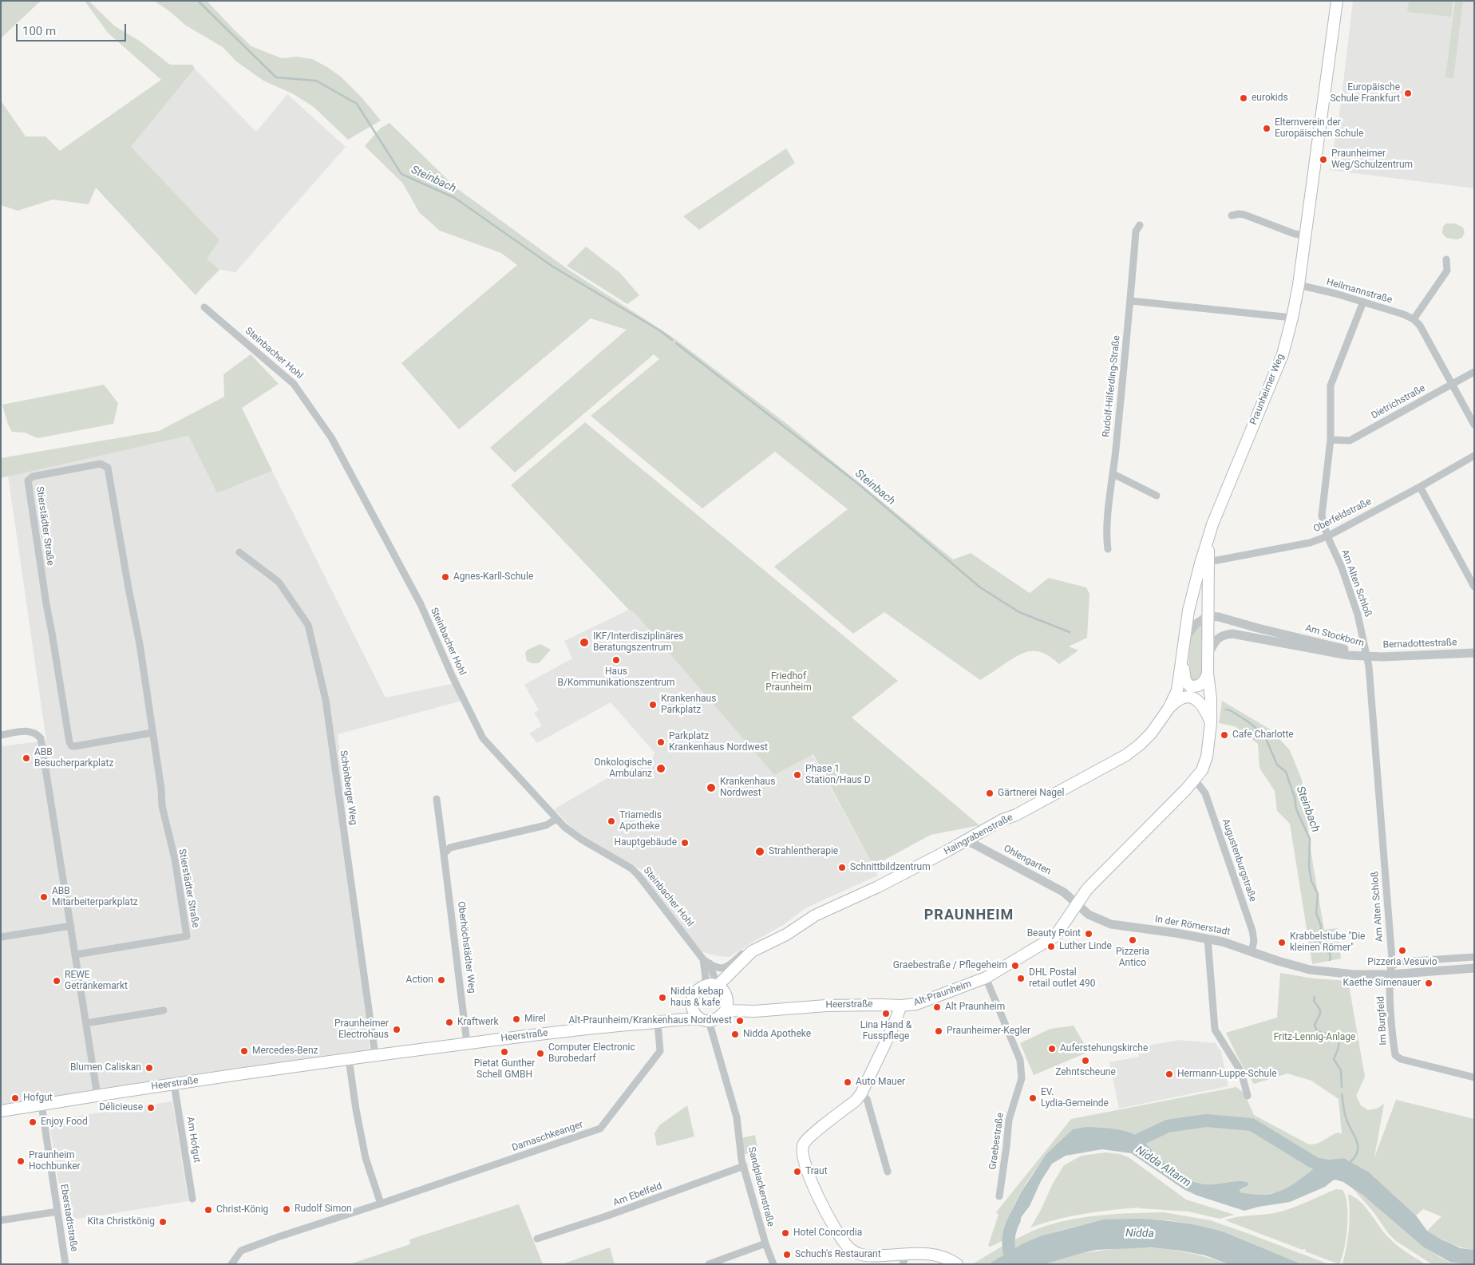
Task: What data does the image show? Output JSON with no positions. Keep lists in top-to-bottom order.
{
  "streets": {
    "main road": [
      "Praunheimer Weg",
      "Haingrabenstraße",
      "Alt-Praunheim",
      "Heerstraße"
    ],
    "street": [
      "Heilmannstraße",
      "Steinbacher Hohl",
      "Rudolf-Hilferding-Straße",
      "Dietrichstraße",
      "Oberfeldstraße",
      "Stierstädter Straße",
      "Am Alten Schloß",
      "Am Stockborn",
      "Bernadottestraße",
      "Schönberger Weg",
      "Ohlengarten",
      "Augustenburgstraße",
      "In der Römerstadt",
      "Oberhöchstädter Weg",
      "Im Burgfeld",
      "Damaschkeanger",
      "Am Hofgut",
      "Graebestraße",
      "Sandplackenstraße",
      "Am Ebelfeld",
      "Eberstadtstraße"
    ]
  },
  "crossings": [
    ["Heilmannstraße", "Praunheimer Weg"],
    ["Heilmannstraße", "Am Alten Schloß"],
    ["Steinbacher Hohl", "Haingrabenstraße"],
    ["Steinbacher Hohl", "Heerstraße"],
    ["Steinbacher Hohl", "Sandplackenstraße"],
    ["Praunheimer Weg", "Oberfeldstraße"],
    ["Praunheimer Weg", "Am Stockborn"],
    ["Praunheimer Weg", "Haingrabenstraße"],
    ["Praunheimer Weg", "Alt-Praunheim"],
    ["Dietrichstraße", "Am Alten Schloß"],
    ["Oberfeldstraße", "Am Alten Schloß"],
    ["Am Alten Schloß", "Am Stockborn"],
    ["Am Alten Schloß", "Bernadottestraße"],
    ["Am Alten Schloß", "In der Römerstadt"],
    ["Am Alten Schloß", "Im Burgfeld"],
    ["Am Stockborn", "Bernadottestraße"],
    ["Schönberger Weg", "Heerstraße"],
    ["Haingrabenstraße", "Ohlengarten"],
    ["Haingrabenstraße", "Heerstraße"],
    ["Haingrabenstraße", "Sandplackenstraße"],
    ["Ohlengarten", "In der Römerstadt"],
    ["Ohlengarten", "Alt-Praunheim"],
    ["Augustenburgstraße", "In der Römerstadt"],
    ["Augustenburgstraße", "Alt-Praunheim"],
    ["In der Römerstadt", "Alt-Praunheim"],
    ["In der Römerstadt", "Im Burgfeld"],
    ["Oberhöchstädter Weg", "Heerstraße"],
    ["Alt-Praunheim", "Heerstraße"],
    ["Alt-Praunheim", "Graebestraße"],
    ["Heerstraße", "Damaschkeanger"],
    ["Heerstraße", "Am Hofgut"],
    ["Heerstraße", "Sandplackenstraße"],
    ["Heerstraße", "Eberstadtstraße"],
    ["Sandplackenstraße", "Am Ebelfeld"]
  ],
  "districts": ["PRAUNHEIM"],
  "water": ["Steinbach", "Nidda Altarm", "Nidda"],
  "parks": ["Friedhof Praunheim", "Fritz-Lennig-Anlage"],
  "places": [
    "Europäische Schule Frankfurt",
    "eurokids",
    "Elternverein der Europäischen Schule",
    "Praunheimer Weg/Schulzentrum",
    "Agnes-Karll-Schule",
    "IKF/Interdisziplinäres Beratungszentrum",
    "Haus B/Kommunikationszentrum",
    "Krankenhaus Parkplatz",
    "Cafe Charlotte",
    "Parkplatz Krankenhaus Nordwest",
    "ABB Besucherparkplatz",
    "Onkologische Ambulanz",
    "Phase 1 Station/Haus D",
    "Krankenhaus Nordwest",
    "Gärtnerei Nagel",
    "Triamedis Apotheke",
    "Hauptgebäude",
    "Strahlentherapie",
    "Schnittbildzentrum",
    "ABB Mitarbeiterparkplatz",
    "Beauty Point",
    "Pizzeria Antico",
    "Krabbelstube \"Die kleinen Römer\"",
    "Luther Linde",
    "Pizzeria Vesuvio",
    "Graebestraße / Pflegeheim",
    "DHL Postal retail outlet 490",
    "Action",
    "REWE Getränkemarkt",
    "Kaethe Simenauer",
    "Nidda kebap haus & kafe",
    "Alt Praunheim",
    "Lina Hand & Fusspflege",
    "Mirel",
    "Alt-Praunheim/Krankenhaus Nordwest",
    "Kraftwerk",
    "Praunheimer Electrohaus",
    "Praunheimer-Kegler",
    "Nidda Apotheke",
    "Auferstehungskirche",
    "Mercedes-Benz",
    "Pietat Gunther Schell GMBH",
    "Computer Electronic Burobedarf",
    "Zehntscheune",
    "Blumen Caliskan",
    "Hermann-Luppe-Schule",
    "Auto Mauer",
    "Hofgut",
    "EV. Lydia-Gemeinde",
    "Délicieuse",
    "Enjoy Food",
    "Praunheim Hochbunker",
    "Traut",
    "Rudolf Simon",
    "Christ-König",
    "Kita Christkönig",
    "Hotel Concordia",
    "Schuch's Restaurant"
  ],
  "scale_bar": "100 m"
}
